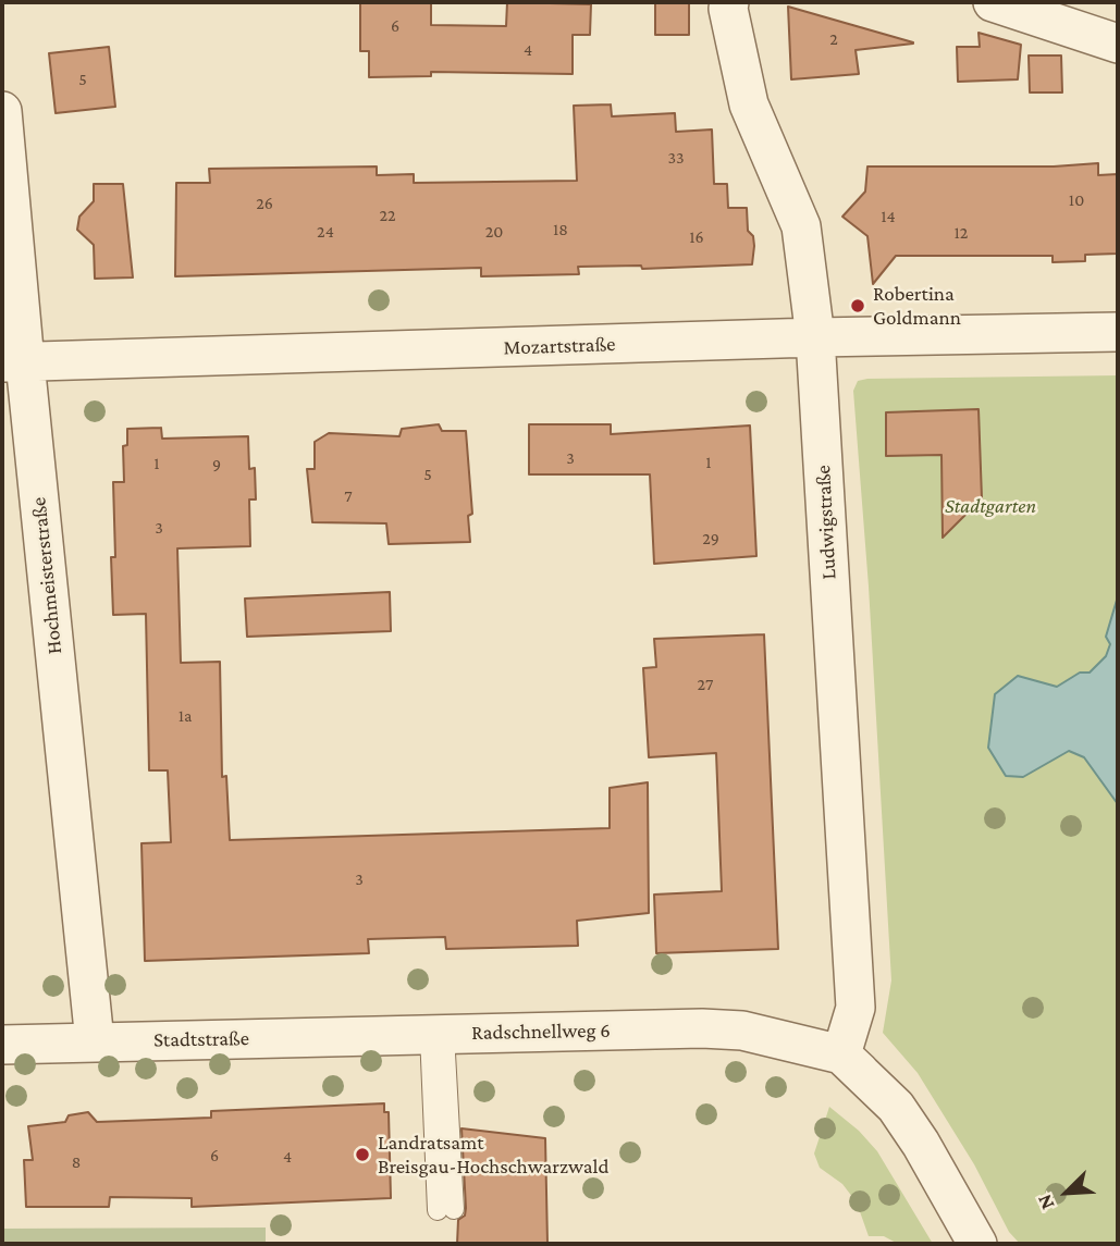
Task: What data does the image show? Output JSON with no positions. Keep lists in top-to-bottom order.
{
  "streets": {
    "street": [
      "Mozartstraße",
      "Ludwigstraße",
      "Hochmeisterstraße",
      "Radschnellweg 6",
      "Stadtstraße"
    ]
  },
  "crossings": [
    ["Mozartstraße", "Ludwigstraße"],
    ["Mozartstraße", "Hochmeisterstraße"],
    ["Ludwigstraße", "Radschnellweg 6"],
    ["Hochmeisterstraße", "Stadtstraße"],
    ["Radschnellweg 6", "Stadtstraße"]
  ],
  "parks": ["Stadtgarten"],
  "places": ["Robertina Goldmann", "Landratsamt Breisgau-Hochschwarzwald"],
  "house_numbers": [
    "6",
    "2",
    "4",
    "5",
    "33",
    "10",
    "26",
    "22",
    "14",
    "18",
    "24",
    "20",
    "12",
    "16",
    "3",
    "1",
    "1",
    "9",
    "5",
    "7",
    "3",
    "29",
    "27",
    "1a",
    "3",
    "6",
    "4",
    "8"
  ],
  "north": "bottom left"
}
